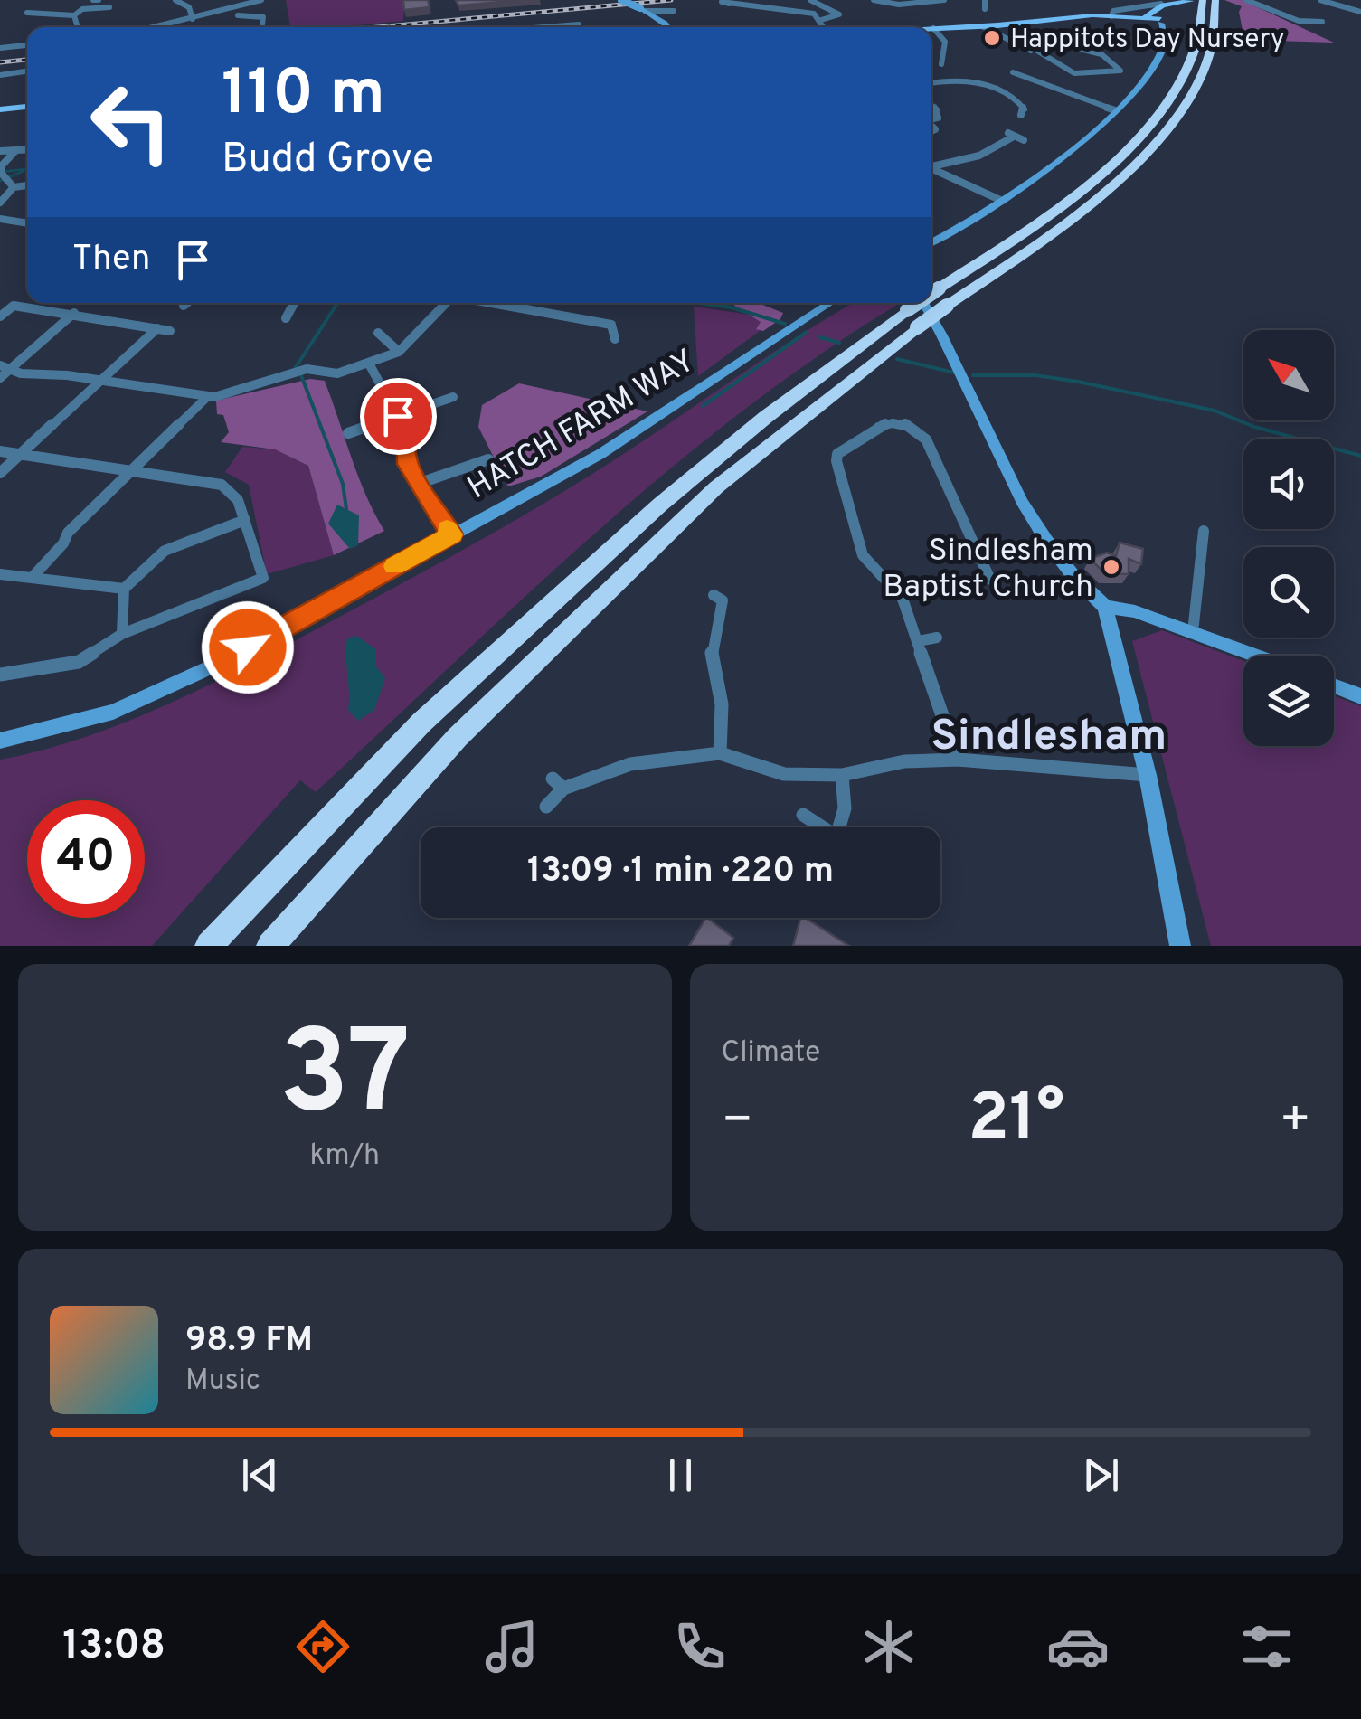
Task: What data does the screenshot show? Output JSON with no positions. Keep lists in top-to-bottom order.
{
  "streets": {
    "street": ["HATCH FARM WAY"]
  },
  "districts": ["Sindlesham"],
  "places": ["Happitots Day Nursery", "Sindlesham Baptist Church"],
  "north": "top left",
  "page": {
    "turn": ["110 m", "Budd Grove"],
    "then": "Then",
    "limit": "40",
    "trip": "13:09 · 1 min · 220 m",
    "tile": [
      ["37", "km/h"],
      "Climate"
    ],
    "heat": ["−", "21°", "+"],
    "song": ["98.9 FM", "Music"],
    "tabs": "13:08"
  }
}
